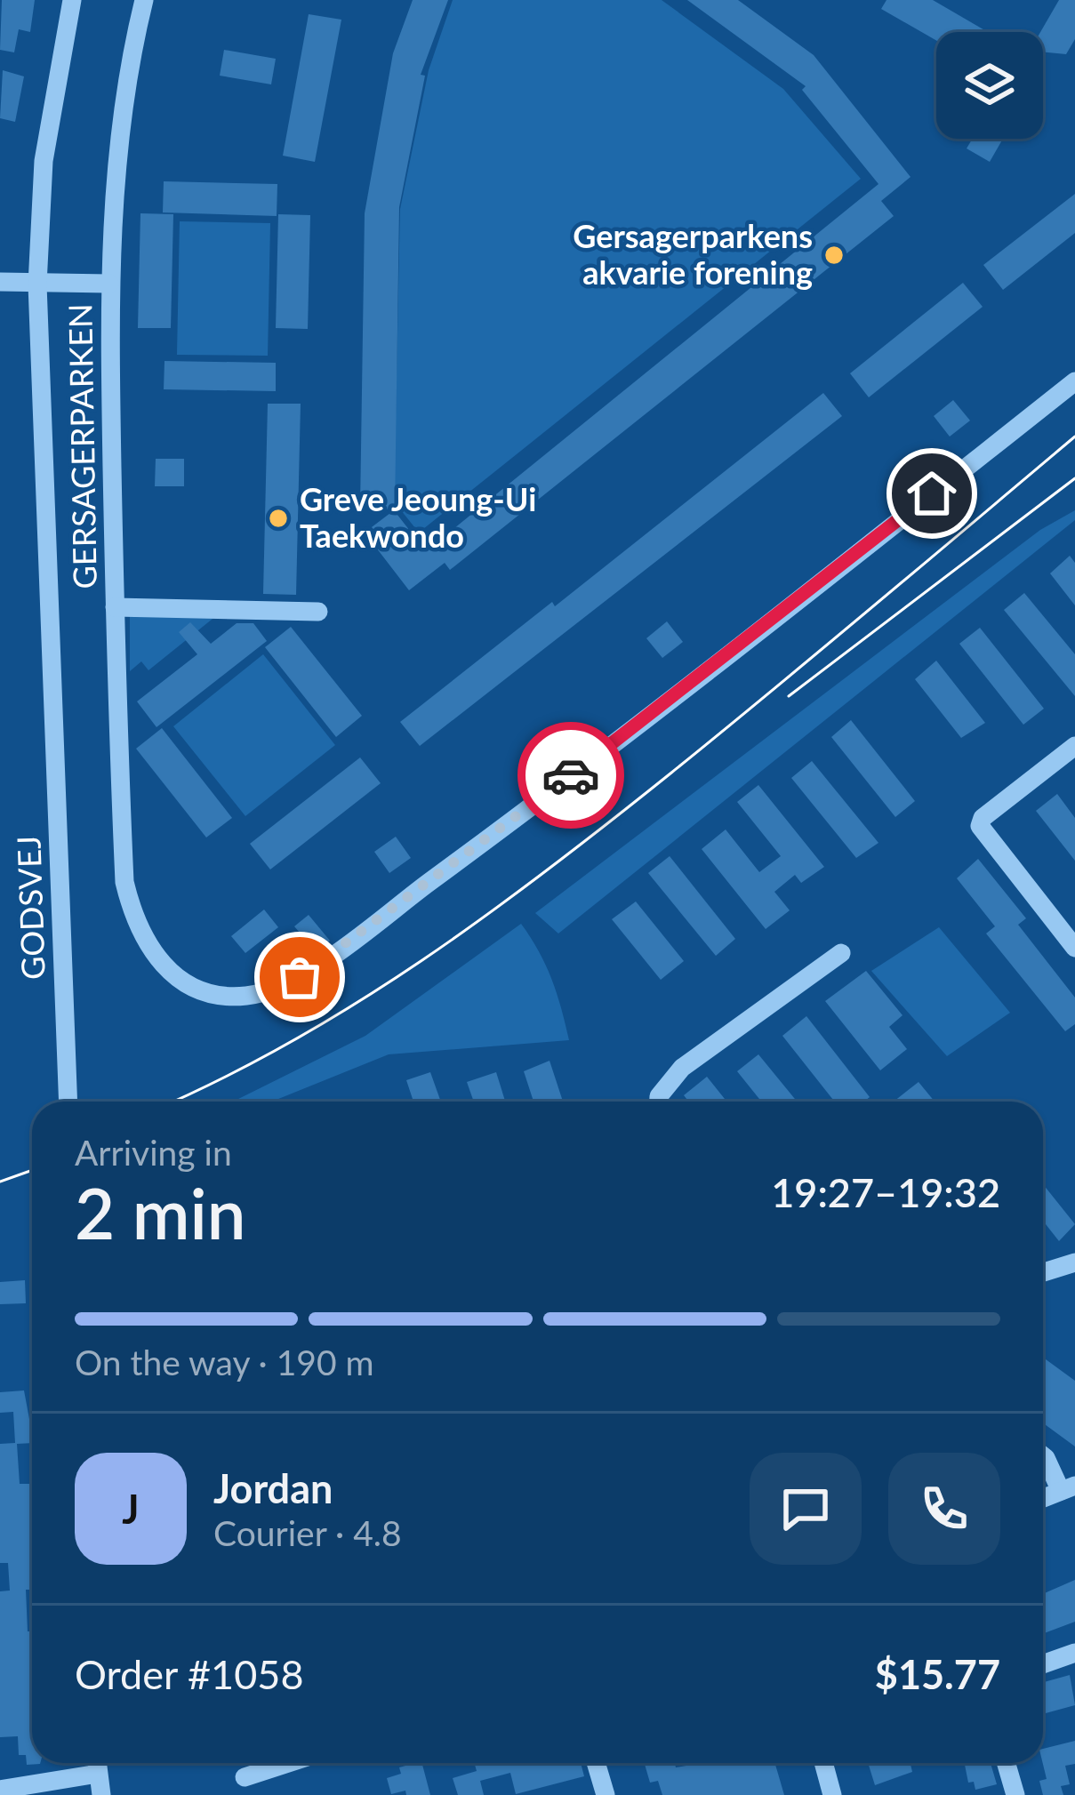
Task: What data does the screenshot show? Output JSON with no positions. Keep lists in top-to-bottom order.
{
  "streets": {
    "street": ["GERSAGERPARKEN", "GODSVEJ"]
  },
  "crossings": [
    ["GERSAGERPARKEN", "GODSVEJ"]
  ],
  "places": ["Gersagerparkens akvarie forening", "Greve Jeoung-Ui Taekwondo"],
  "page": {
    "heading": ["2 min", "Arriving in", "19:27–19:32"],
    "panel": [
      "Jordan",
      "Courier · 4.8",
      "Order #1058",
      "$15.77"
    ],
    "bar": "On the way · 190 m",
    "round": "J"
  }
}
